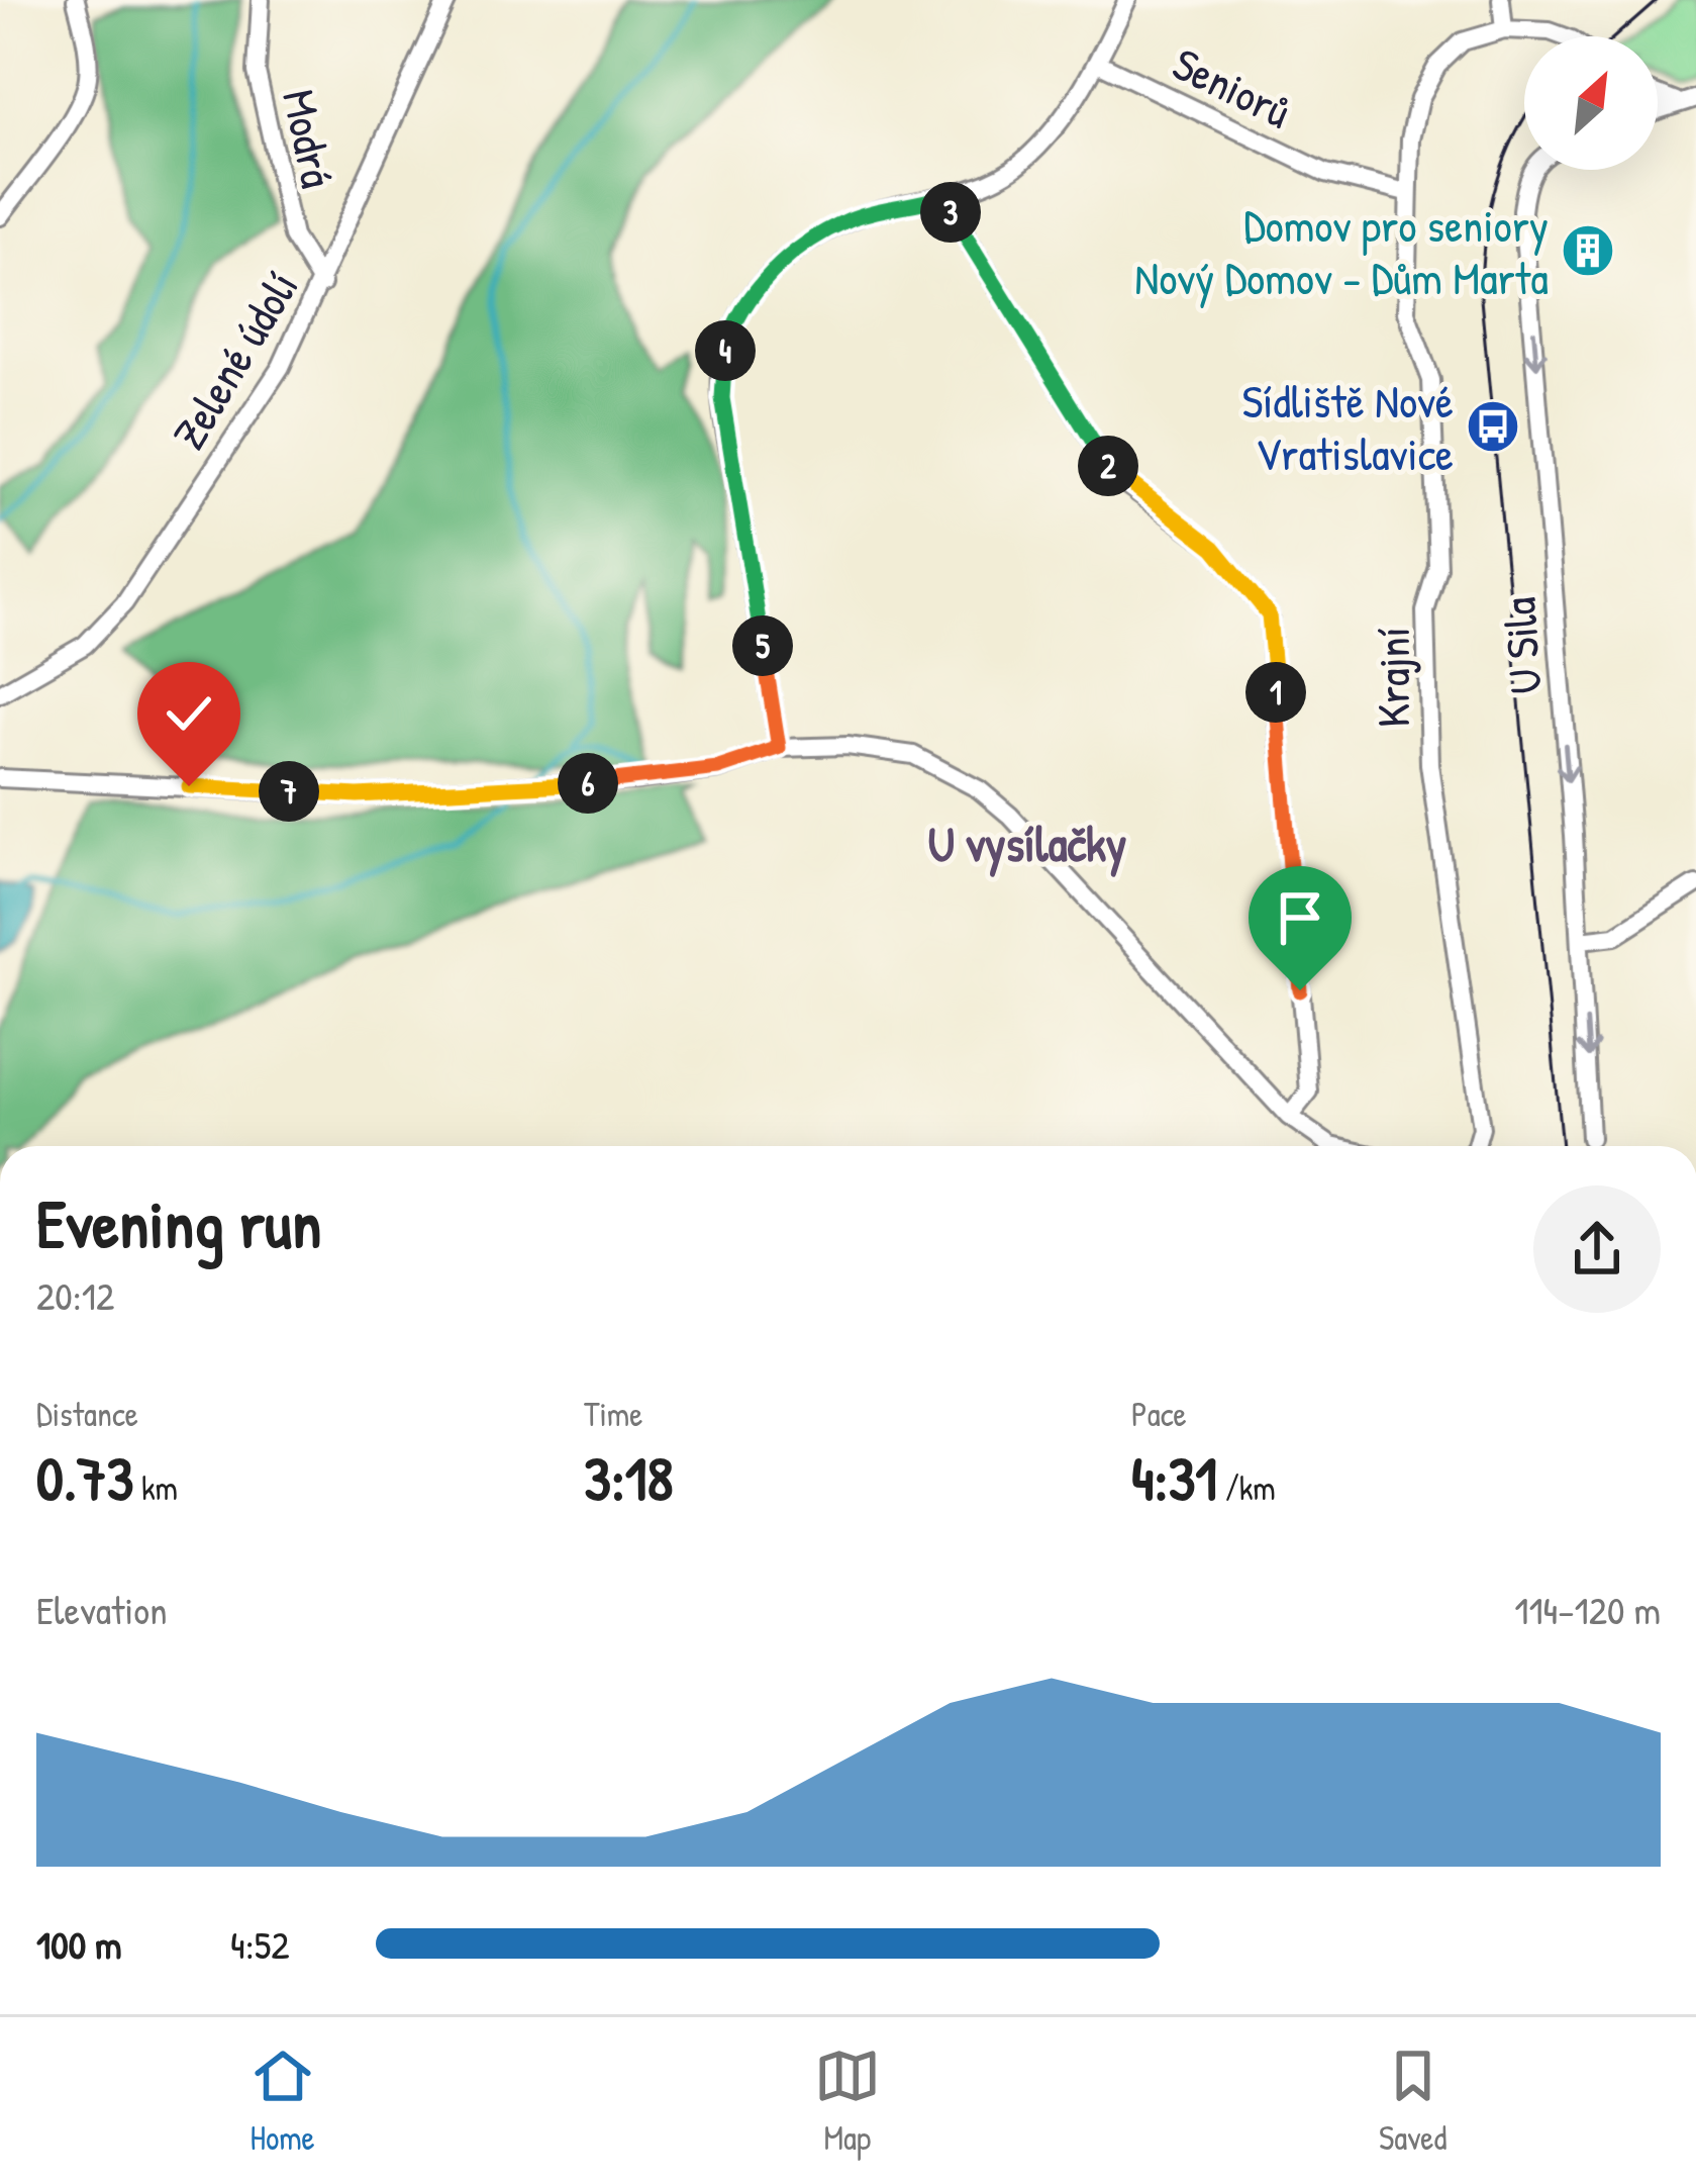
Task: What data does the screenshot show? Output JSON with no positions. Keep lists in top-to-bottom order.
{
  "streets": {
    "street": [
      "Seniorů",
      "Modrá",
      "Zelené údolí",
      "U Sila",
      "Krajní"
    ]
  },
  "crossings": [
    ["Seniorů", "Krajní"],
    ["Modrá", "Zelené údolí"]
  ],
  "one_way": ["U Sila"],
  "districts": ["U vysílačky"],
  "places": {
    "building": ["Domov pro seniory Nový Domov - Dům Marta"],
    "bus stop": ["Sídliště Nové Vratislavice"]
  },
  "north": "top right",
  "page": {
    "pins": [
      "3",
      "4",
      "2",
      "5",
      "1",
      "6",
      "7"
    ],
    "heading": ["Evening run", "20:12"],
    "stats": [
      ["Distance", "0.73 km"],
      ["Time", "3:18"],
      ["Pace", "4:31 /km"]
    ],
    "chart": ["Elevation", "114–120 m"],
    "list": [
      {
        "name": "100 m",
        "note": "4:52"
      }
    ],
    "tabs": ["Home", "Map", "Saved"]
  }
}
